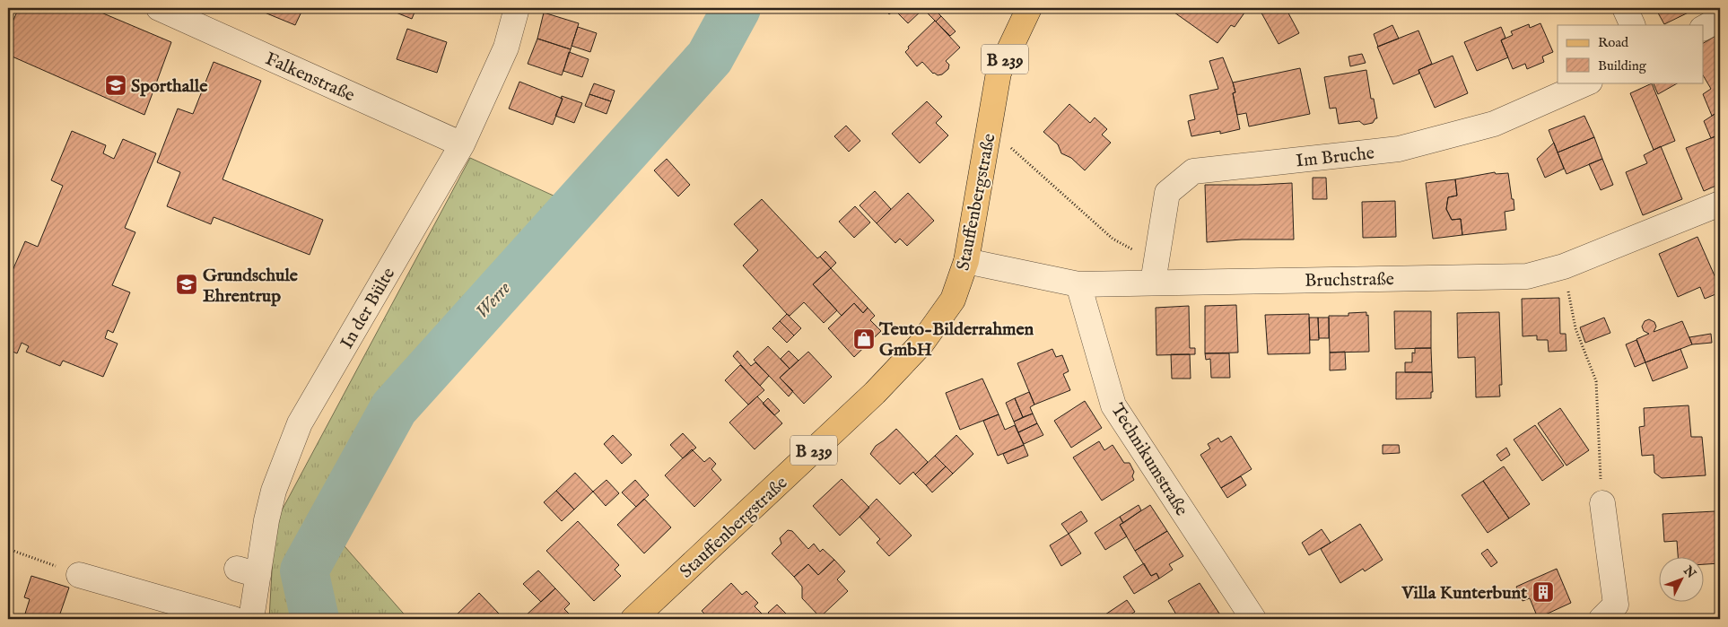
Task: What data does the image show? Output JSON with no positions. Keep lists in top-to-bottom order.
{
  "streets": {
    "main road": ["B 239", "Stauffenbergstraße"],
    "street": [
      "Falkenstraße",
      "Im Bruche",
      "Bruchstraße",
      "In der Bülte",
      "Technikumstraße"
    ]
  },
  "crossings": [
    ["Falkenstraße", "In der Bülte"],
    ["Im Bruche", "Bruchstraße"],
    ["Stauffenbergstraße", "Bruchstraße"],
    ["Bruchstraße", "Technikumstraße"]
  ],
  "water": ["Werre"],
  "places": {
    "school or university": ["Sporthalle", "Grundschule Ehrentrup"],
    "shop": ["Teuto-Bilderrahmen GmbH"],
    "building": ["Villa Kunterbunt"]
  },
  "legend": ["Road", "Building"],
  "north": "top right"
}
